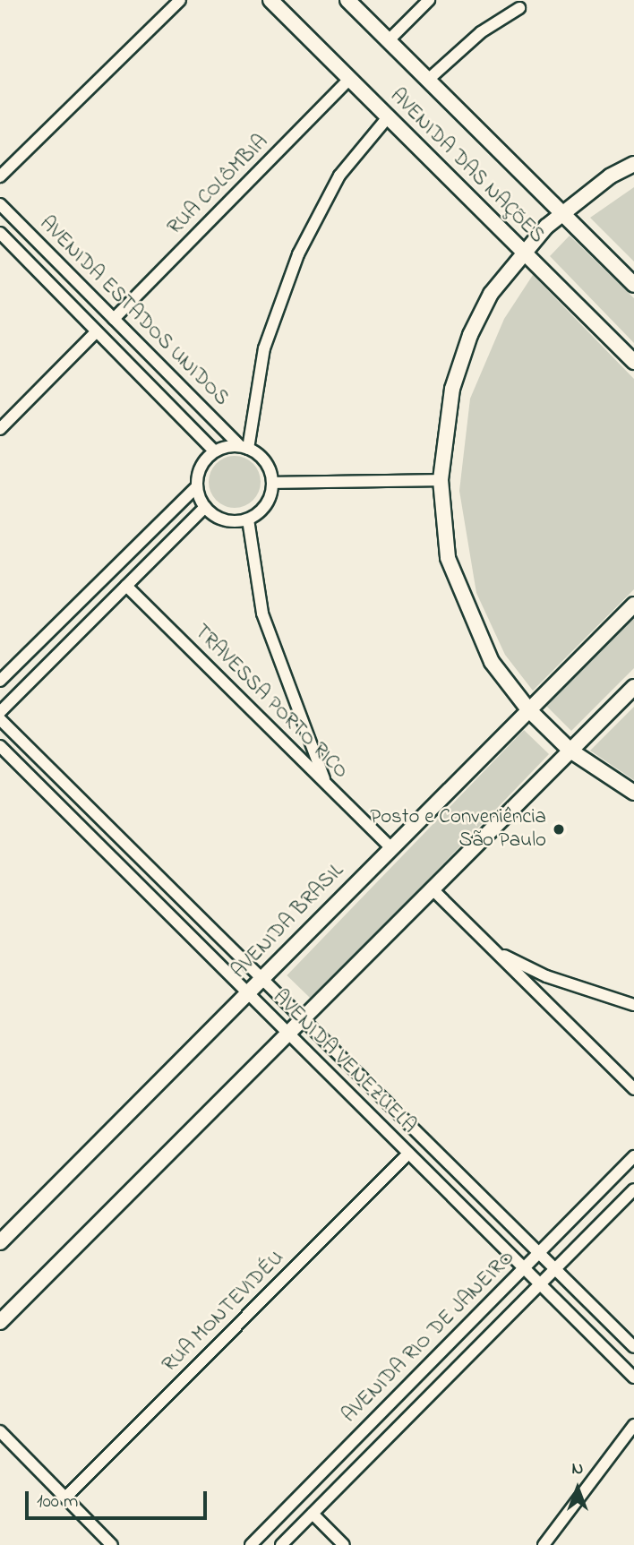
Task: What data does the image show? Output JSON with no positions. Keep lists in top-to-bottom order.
{
  "streets": {
    "main road": ["AVENIDA DAS NAÇÕES", "AVENIDA BRASIL"],
    "street": [
      "RUA COLÔMBIA",
      "AVENIDA ESTADOS UNIDOS",
      "TRAVESSA PORTO RICO",
      "AVENIDA VENEZUELA",
      "RUA MONTEVIDÉU",
      "AVENIDA RIO DE JANEIRO"
    ]
  },
  "crossings": [
    ["AVENIDA DAS NAÇÕES", "RUA COLÔMBIA"],
    ["RUA COLÔMBIA", "AVENIDA ESTADOS UNIDOS"],
    ["TRAVESSA PORTO RICO", "AVENIDA BRASIL"],
    ["AVENIDA BRASIL", "AVENIDA VENEZUELA"],
    ["AVENIDA VENEZUELA", "RUA MONTEVIDÉU"],
    ["AVENIDA VENEZUELA", "AVENIDA RIO DE JANEIRO"]
  ],
  "places": ["Posto e Conveniência São Paulo"],
  "scale_bar": "100 m",
  "north": "top"
}
